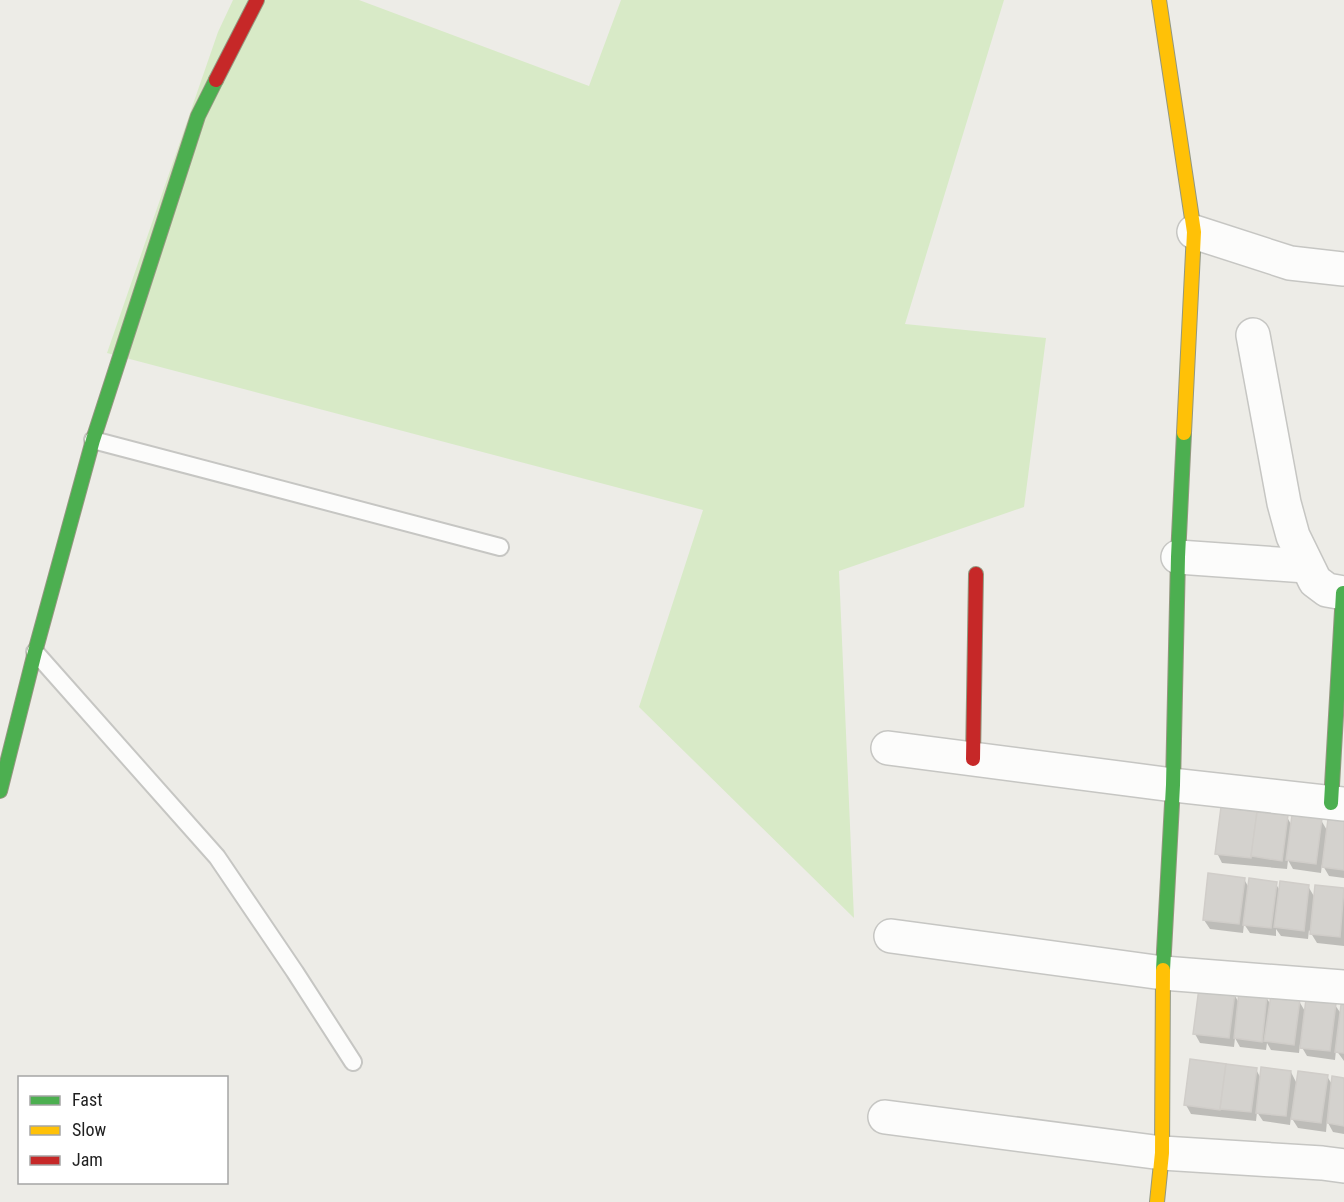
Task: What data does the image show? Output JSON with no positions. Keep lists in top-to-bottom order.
{
  "legend": ["Fast", "Slow", "Jam"]
}
